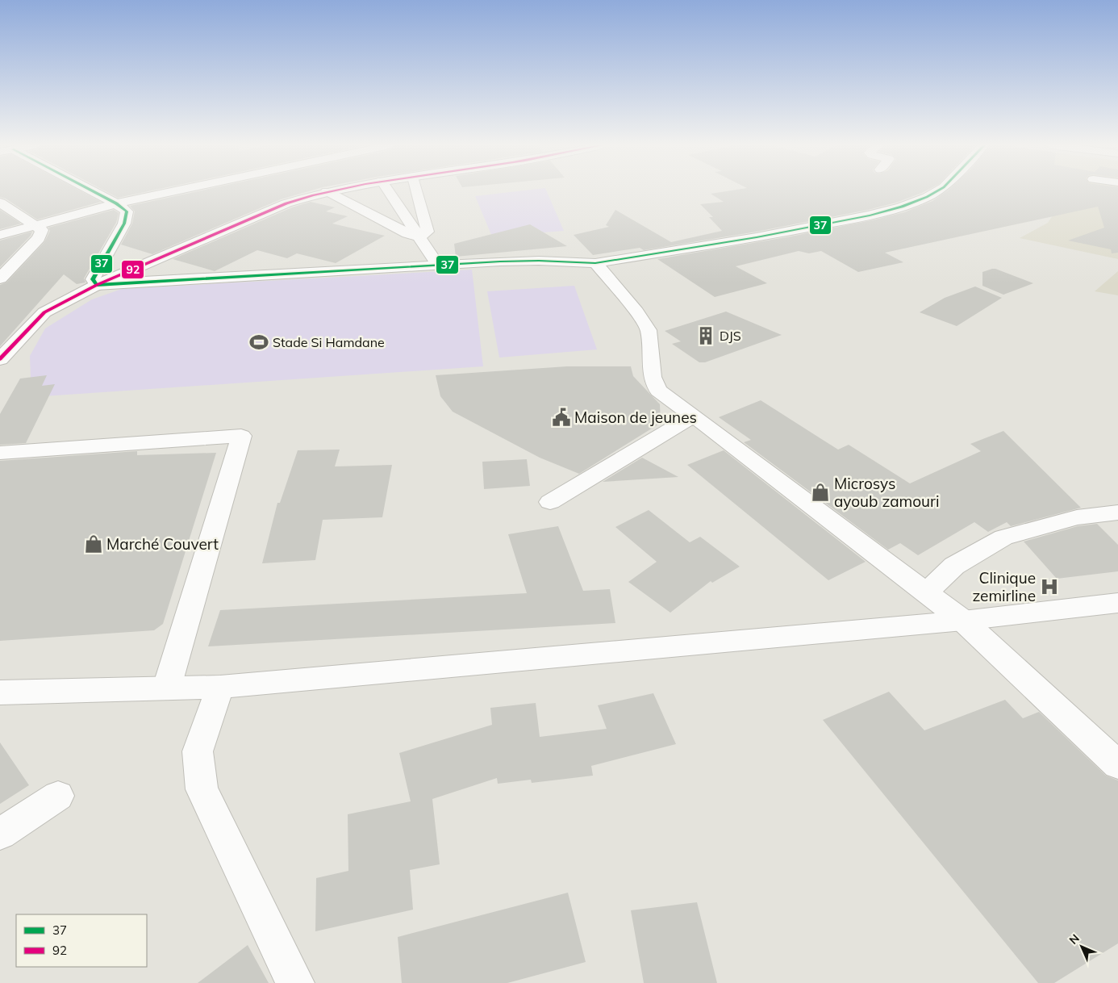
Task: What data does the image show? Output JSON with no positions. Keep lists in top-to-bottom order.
{
  "places": {
    "building": ["DJS"],
    "sports": ["Stade Si Hamdane"],
    "public building": ["Maison de jeunes"],
    "shop": ["Microsys ayoub zamouri", "Marché Couvert"],
    "hospital": ["Clinique zemirline"]
  },
  "lines": ["transit line 37", "transit line 92"],
  "legend": ["37", "92"],
  "north": "top left"
}
